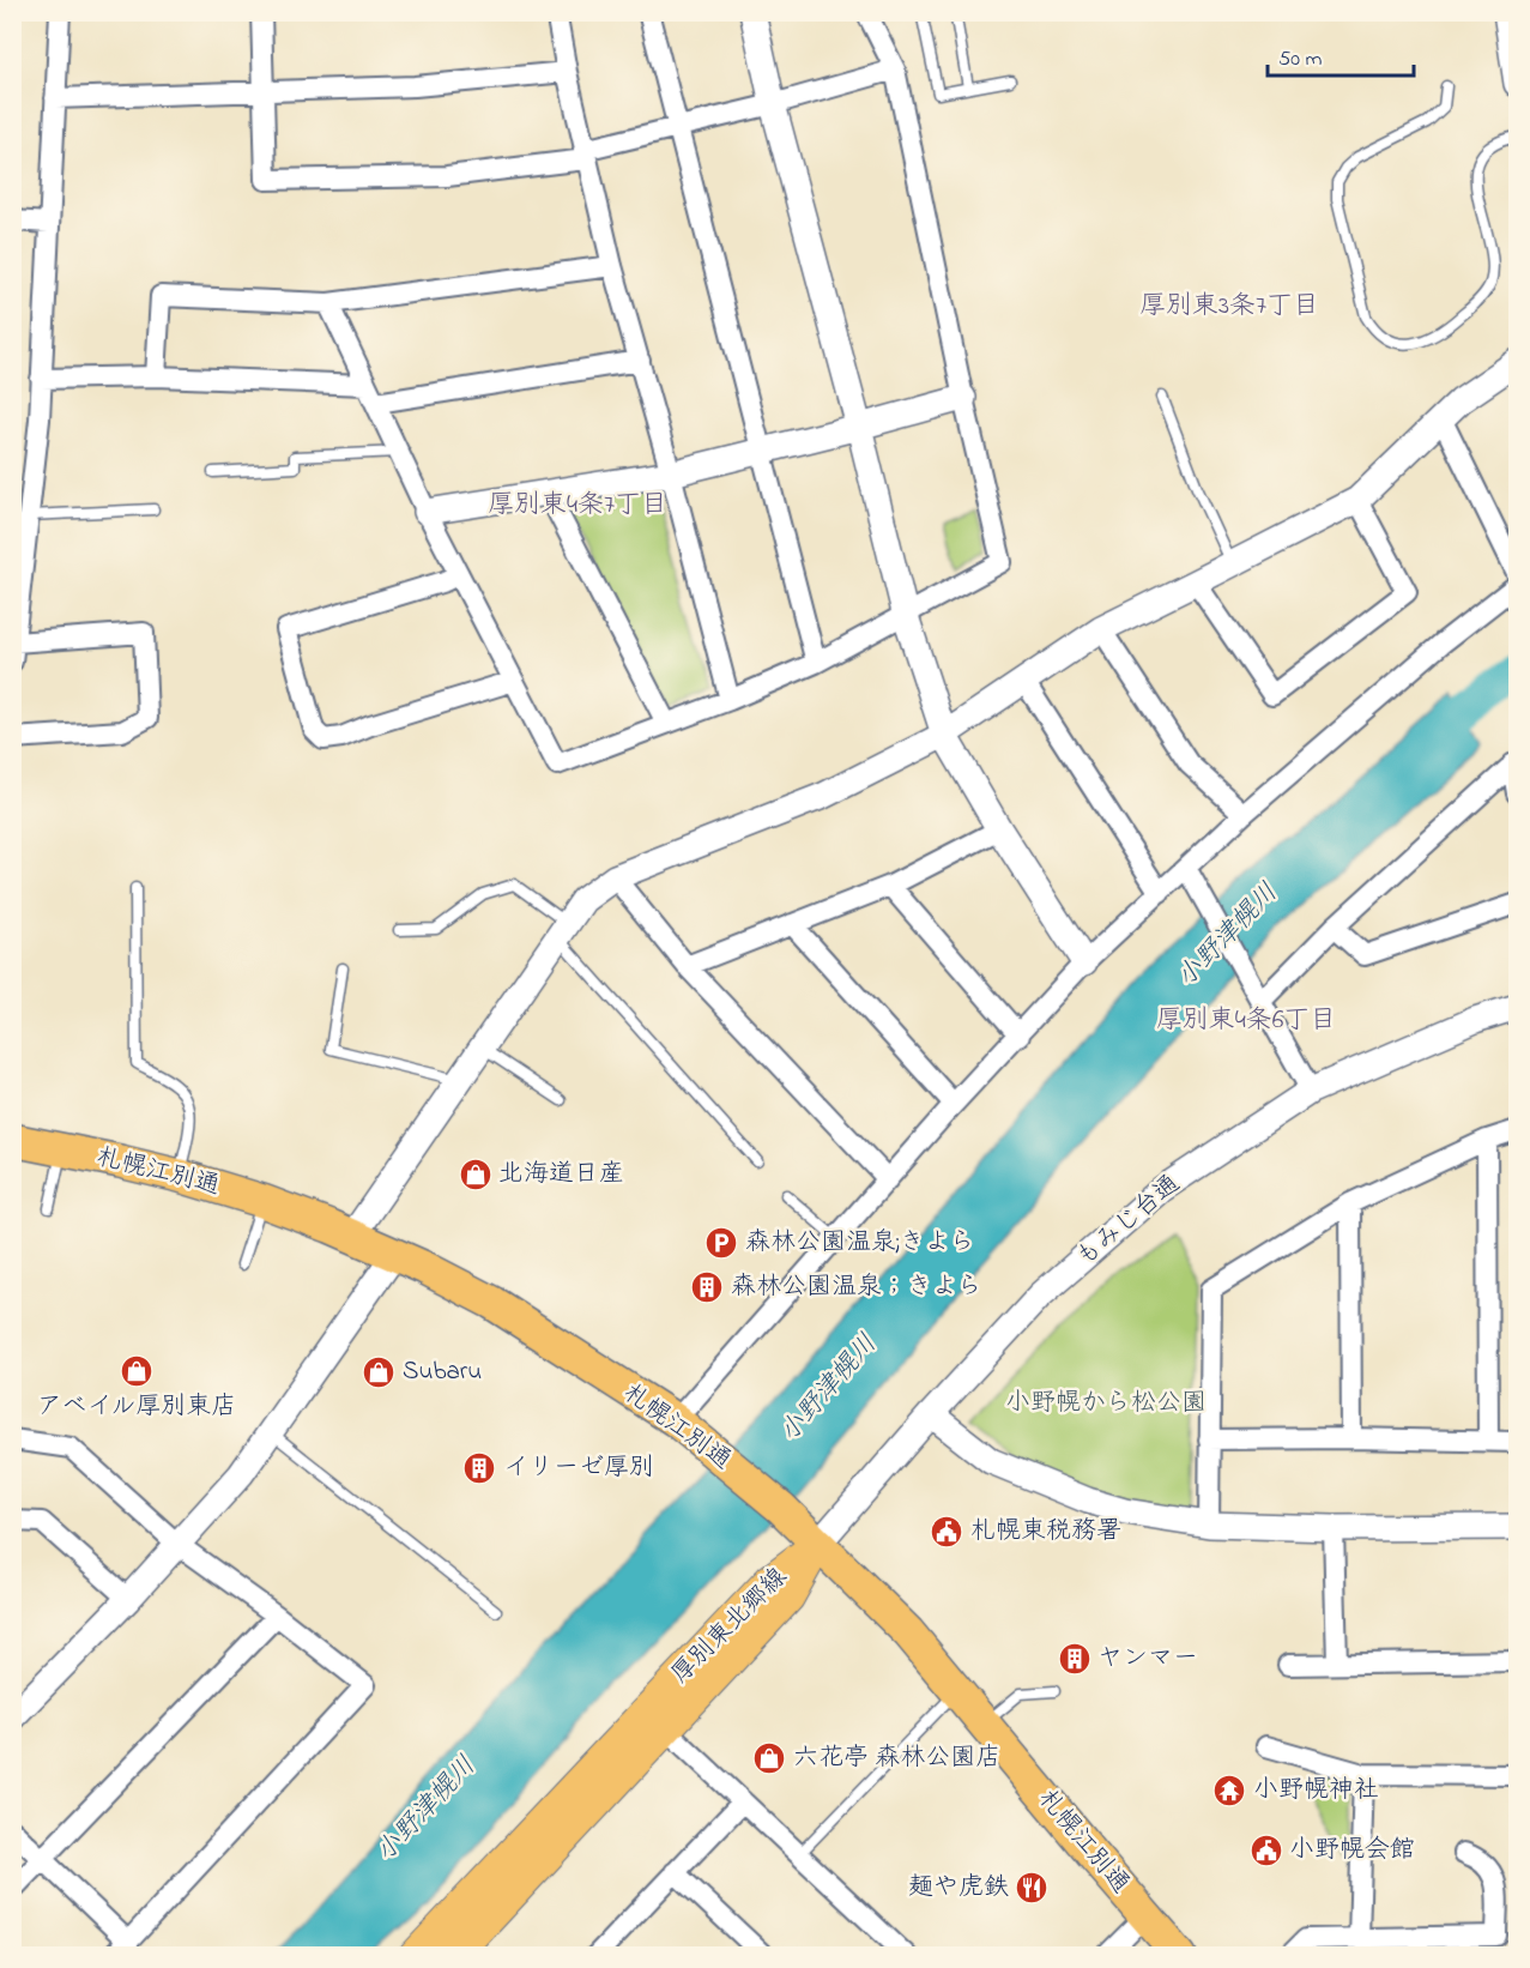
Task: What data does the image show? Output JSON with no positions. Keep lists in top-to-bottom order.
{
  "streets": {
    "highway": ["札幌江別通"],
    "main road": ["厚別東北郷線"],
    "street": ["もみじ台通"]
  },
  "crossings": [
    ["札幌江別通", "もみじ台通"],
    ["札幌江別通", "厚別東北郷線"],
    ["もみじ台通", "厚別東北郷線"]
  ],
  "districts": ["厚別東3条7丁目", "厚別東4条7丁目", "厚別東4条6丁目"],
  "water": ["小野津幌川"],
  "parks": ["小野幌から松公園"],
  "places": {
    "shop": [
      "北海道日産",
      "アベイル厚別東店",
      "Subaru",
      "六花亭 森林公園店"
    ],
    "parking": ["森林公園温泉;きよら"],
    "building": ["森林公園温泉；きよら", "イリーゼ厚別", "ヤンマー"],
    "public building": ["札幌東税務署", "小野幌会館"],
    "temple": ["小野幌神社"],
    "restaurant": ["麺や虎鉄"]
  },
  "scale_bar": "50 m"
}
